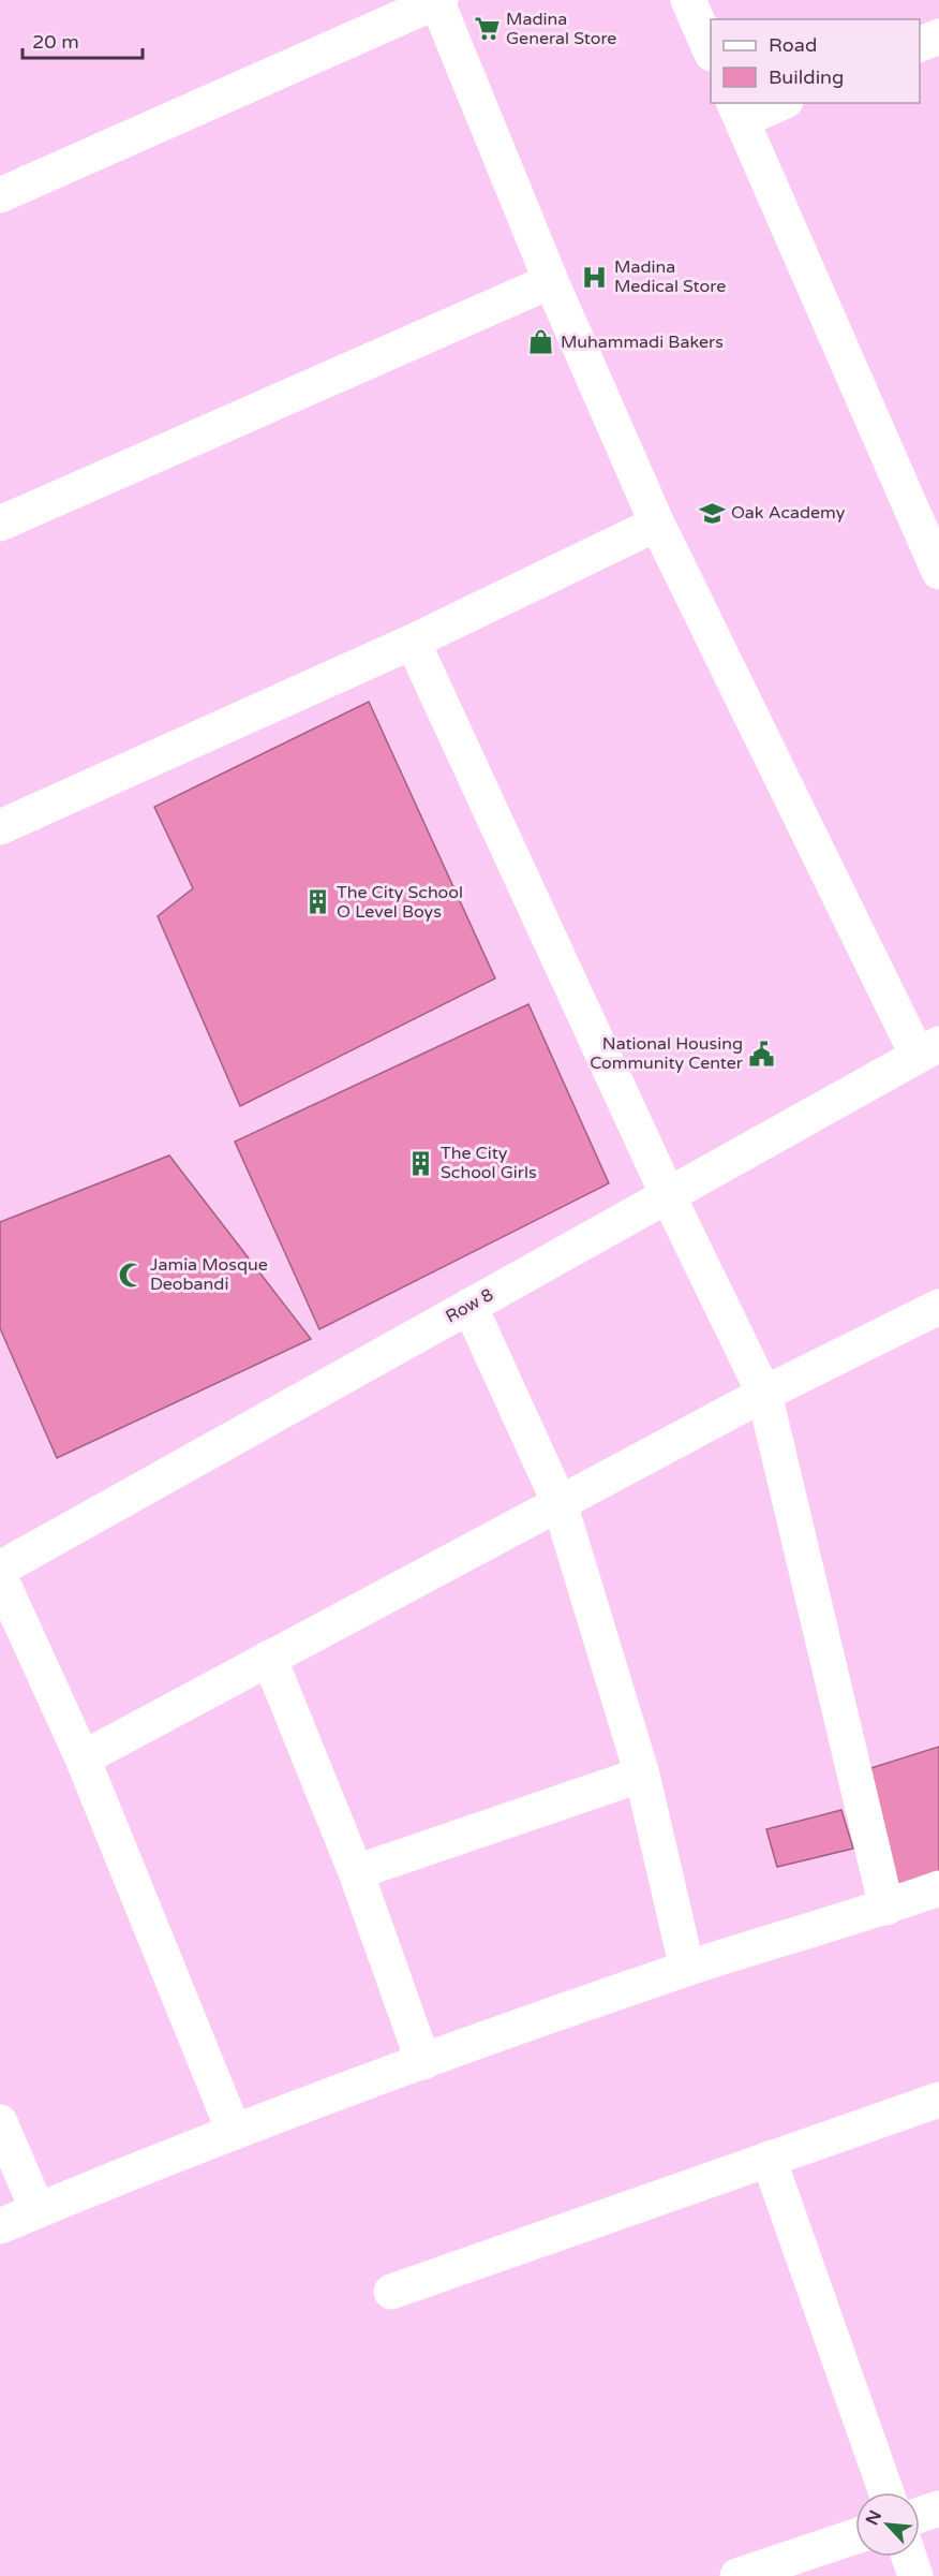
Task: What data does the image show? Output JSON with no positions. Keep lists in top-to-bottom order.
{
  "streets": {
    "street": ["Row 8"]
  },
  "places": {
    "supermarket": ["Madina General Store"],
    "hospital": ["Madina Medical Store"],
    "shop": ["Muhammadi Bakers"],
    "school or university": ["Oak Academy"],
    "building": ["The City School O Level Boys", "The City School Girls"],
    "public building": ["National Housing Community Center"],
    "mosque": ["Jamia Mosque Deobandi"]
  },
  "legend": ["Road", "Building"],
  "scale_bar": "20 m",
  "north": "top left"
}
